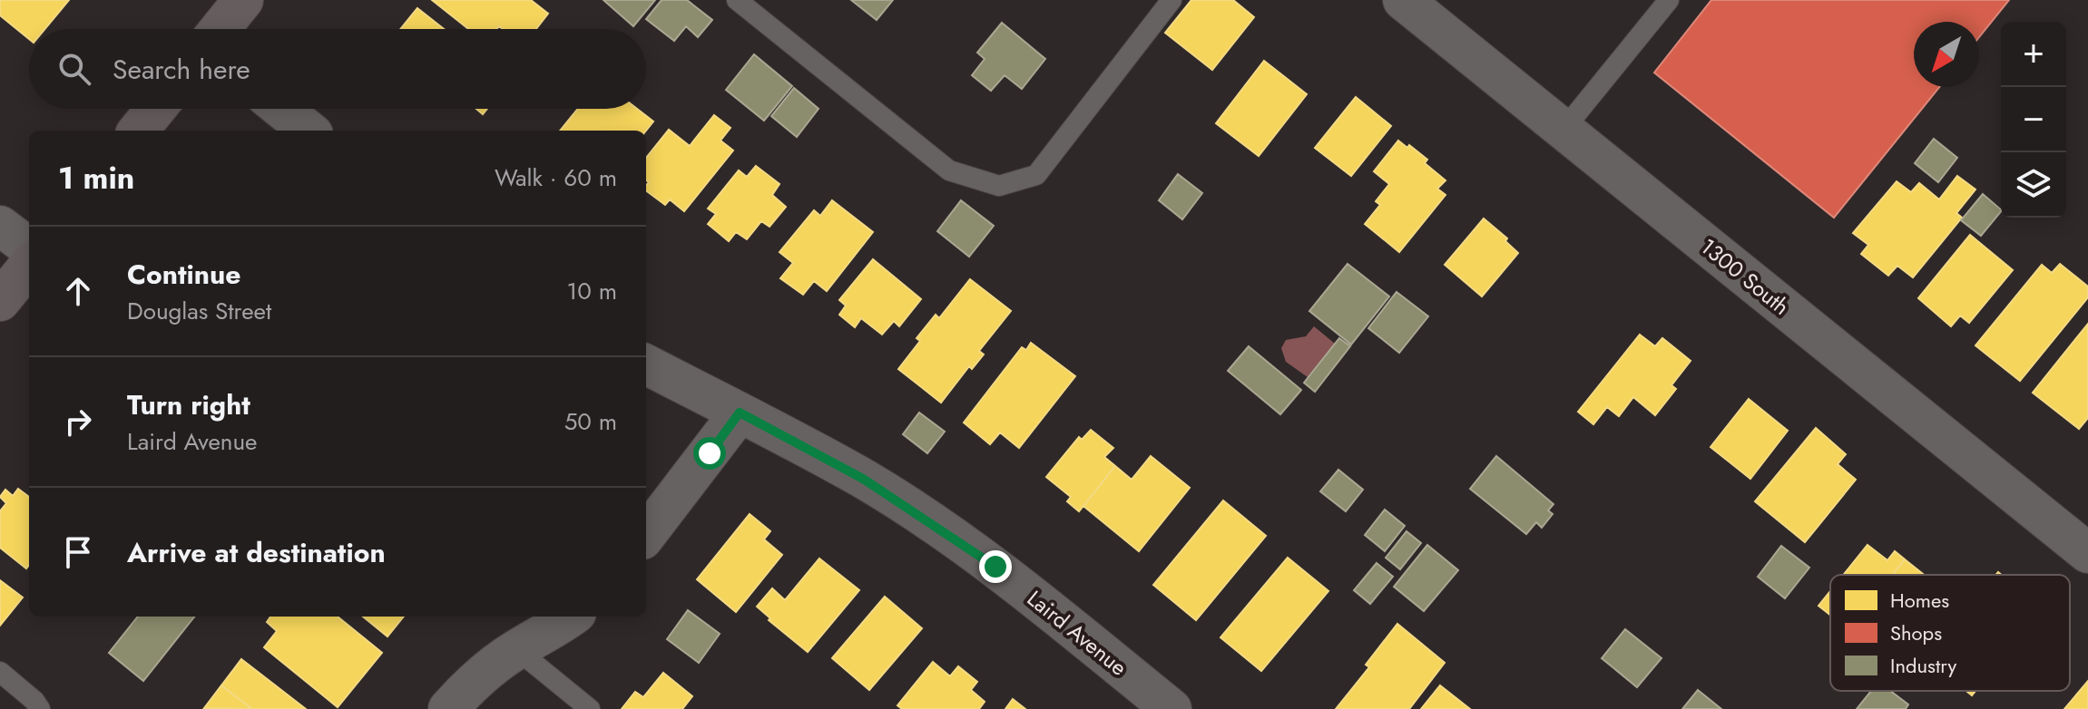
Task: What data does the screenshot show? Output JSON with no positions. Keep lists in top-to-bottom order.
{
  "streets": {
    "street": ["1300 South", "Laird Avenue"]
  },
  "legend": ["Homes", "Shops", "Industry"],
  "north": "bottom left",
  "page": {
    "map_buttons": ["+", "−"],
    "search": "Search here",
    "heading": ["1 min", "Walk · 60 m"],
    "list": [
      ["Continue", "Douglas Street", "10 m"],
      ["Turn right", "Laird Avenue", "50 m"],
      "Arrive at destination"
    ]
  }
}
